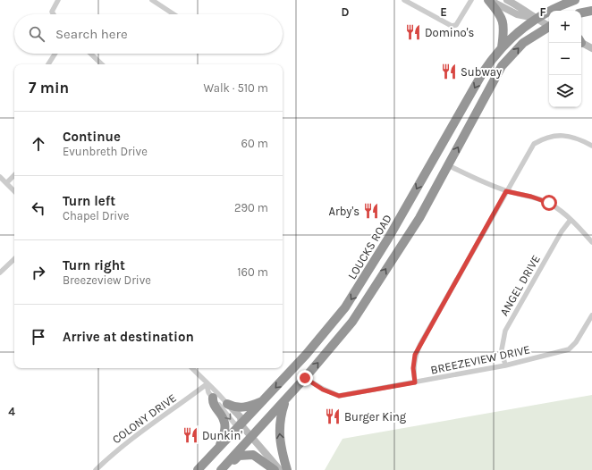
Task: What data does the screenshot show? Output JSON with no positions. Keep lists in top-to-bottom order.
{
  "streets": {
    "highway": ["LOUCKS ROAD"],
    "street": ["ANGEL DRIVE", "BREEZEVIEW DRIVE", "COLONY DRIVE"]
  },
  "crossings": [
    ["ANGEL DRIVE", "BREEZEVIEW DRIVE"]
  ],
  "places": {
    "restaurant": [
      "Domino's",
      "Subway",
      "Arby's",
      "Burger King",
      "Dunkin'"
    ]
  },
  "page": {
    "map_buttons": ["+", "−"],
    "search": "Search here",
    "heading": ["7 min", "Walk · 510 m"],
    "list": [
      ["Continue", "Evunbreth Drive", "60 m"],
      ["Turn left", "Chapel Drive", "290 m"],
      ["Turn right", "Breezeview Drive", "160 m"],
      "Arrive at destination"
    ]
  },
  "grid": {
    "columns": ["D", "E", "F"],
    "rows": ["4"]
  }
}
